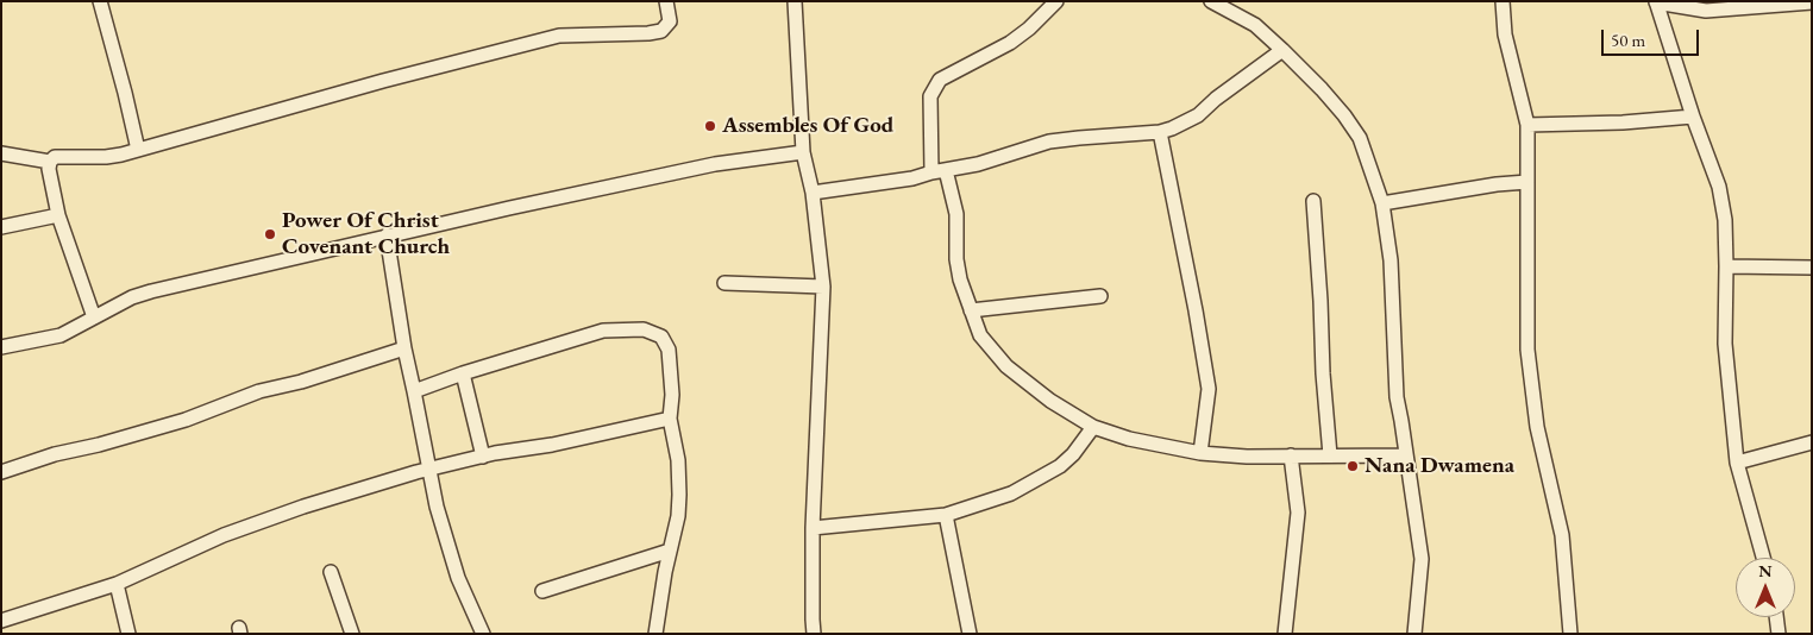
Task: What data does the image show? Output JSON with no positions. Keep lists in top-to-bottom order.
{
  "places": ["Assembles Of God", "Power Of Christ Covenant Church", "Nana Dwamena"],
  "scale_bar": "50 m",
  "north": "top"
}
